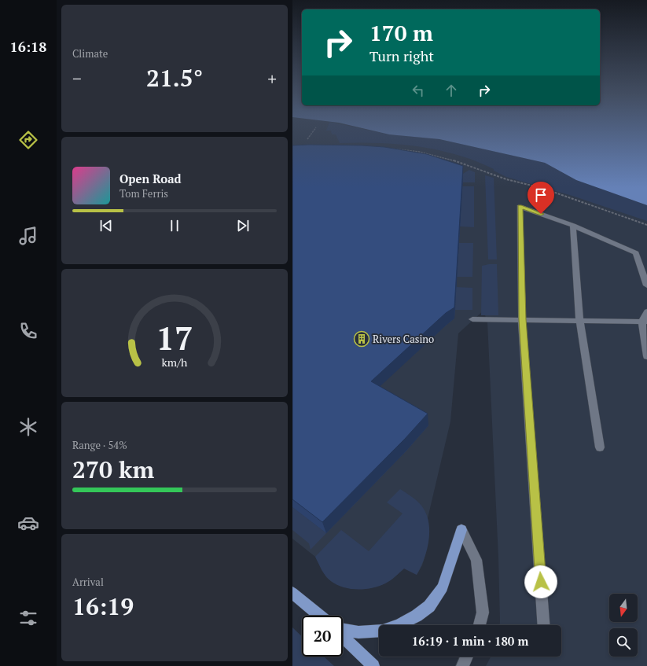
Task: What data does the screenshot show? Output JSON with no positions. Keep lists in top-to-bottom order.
{
  "places": {
    "building": ["Rivers Casino"]
  },
  "north": "bottom",
  "page": {
    "tabs": "16:18",
    "tile": [
      "Climate",
      ["Range · 54%", "270 km"],
      ["Arrival", "16:19"]
    ],
    "turn": ["170 m", "Turn right"],
    "heat": ["−", "21.5°", "+"],
    "song": ["Open Road", "Tom Ferris"],
    "limit": "20",
    "trip": "16:19 · 1 min · 180 m",
    "gauge": ["17", "km/h"]
  }
}
